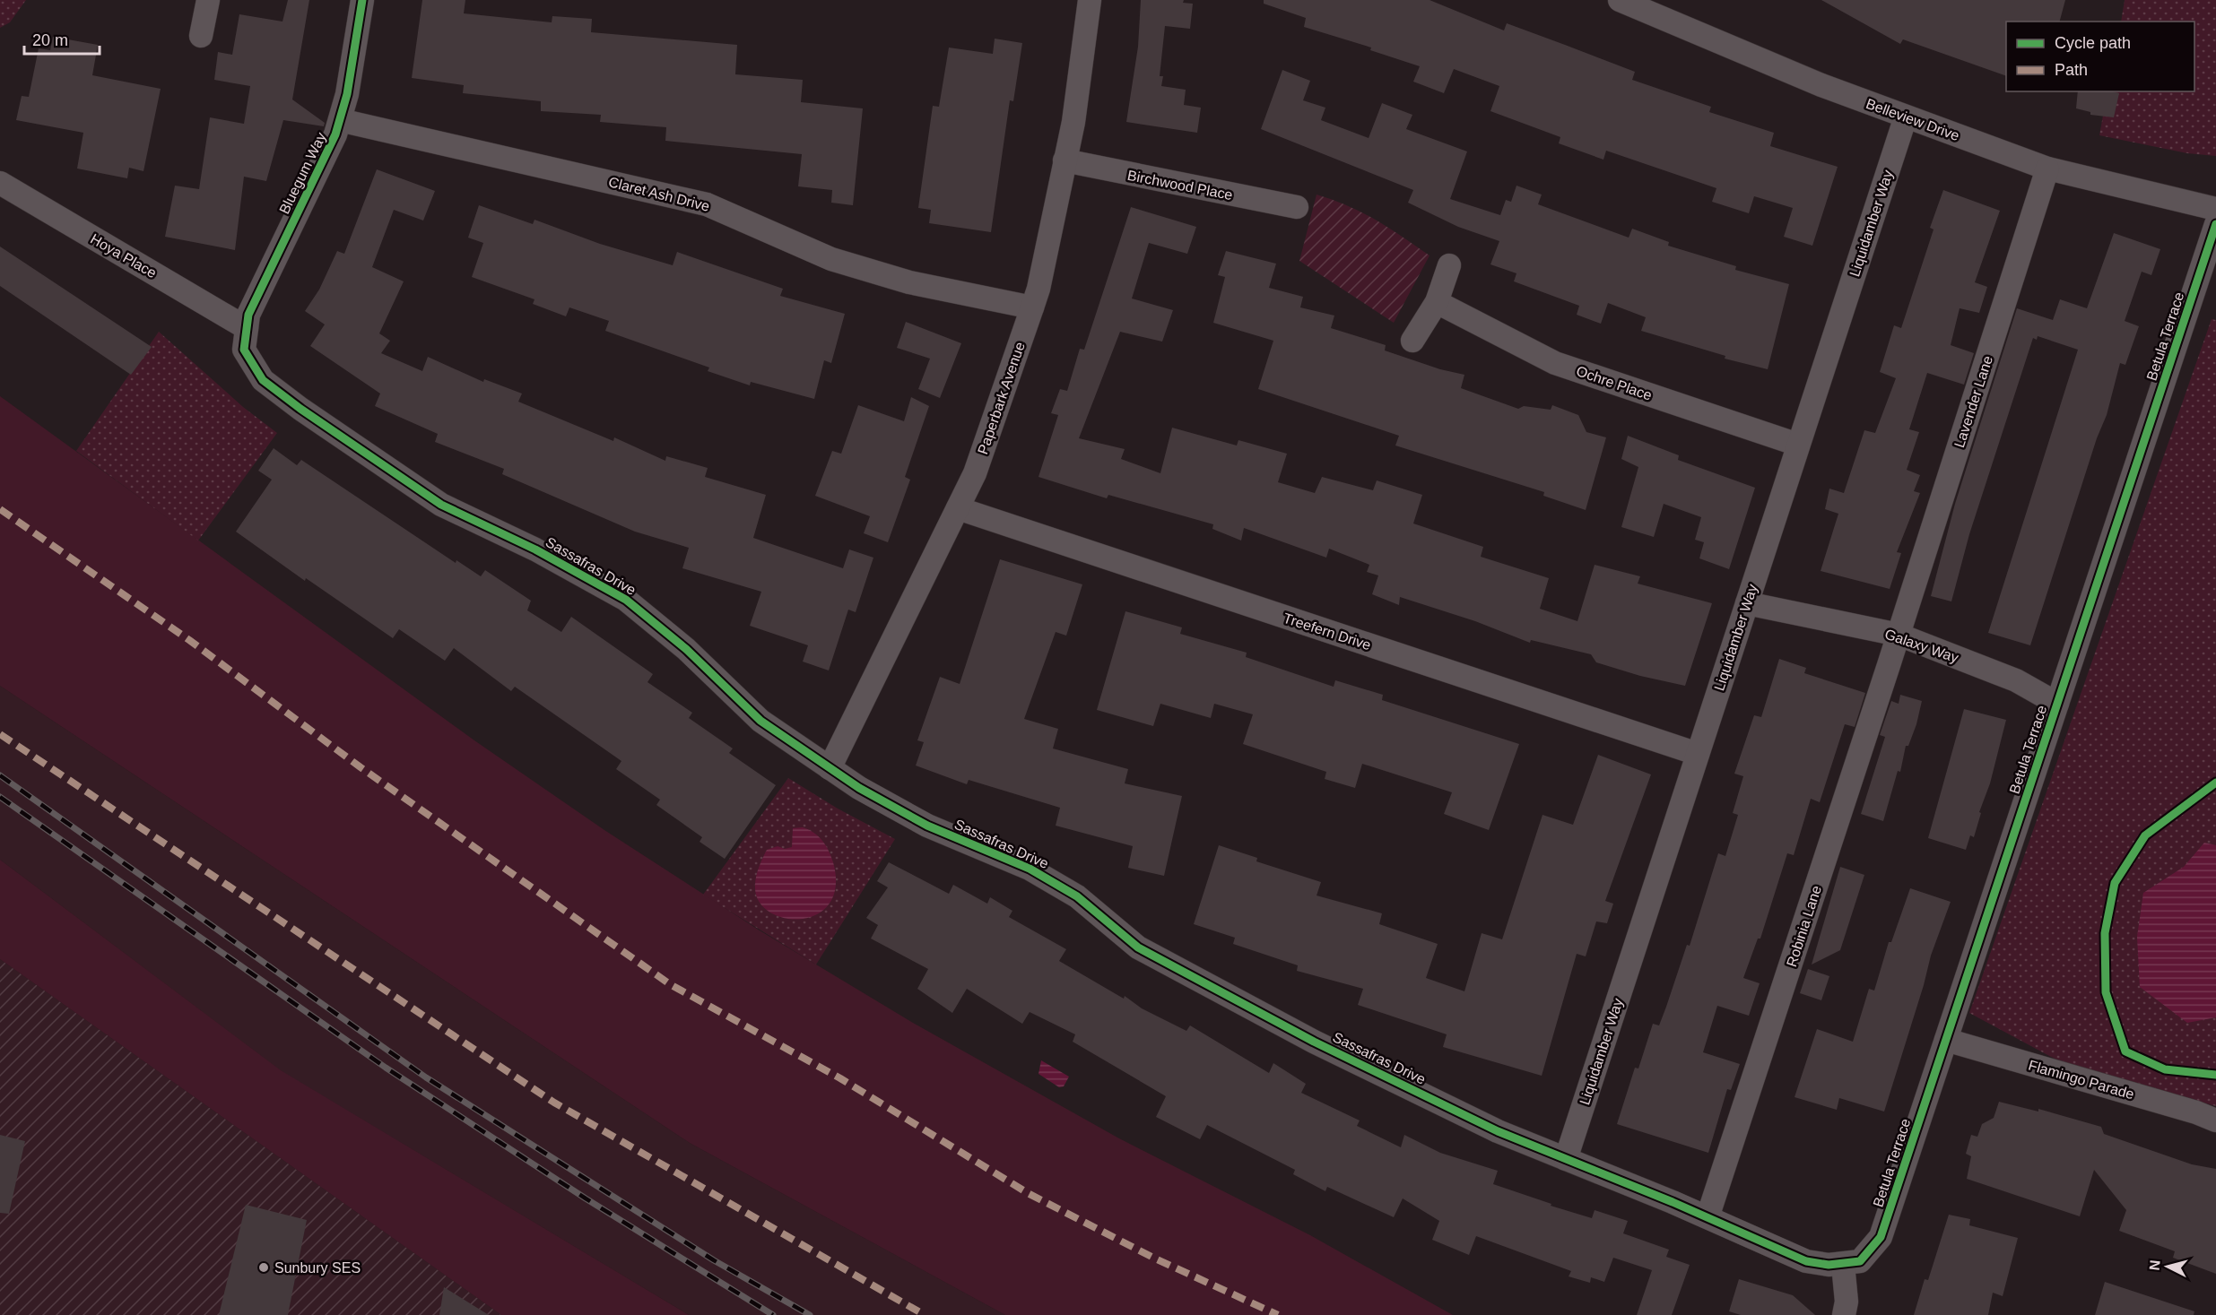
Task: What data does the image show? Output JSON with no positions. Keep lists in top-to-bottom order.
{
  "streets": {
    "street": [
      "Belleview Drive",
      "Bluegum Way",
      "Birchwood Place",
      "Claret Ash Drive",
      "Liquidamber Way",
      "Hoya Place",
      "Betula Terrace",
      "Ochre Place",
      "Paperbark Avenue",
      "Lavender Lane",
      "Sassafras Drive",
      "Treefern Drive",
      "Galaxy Way",
      "Robinia Lane",
      "Flamingo Parade"
    ]
  },
  "crossings": [
    ["Belleview Drive", "Liquidamber Way"],
    ["Belleview Drive", "Lavender Lane"],
    ["Bluegum Way", "Claret Ash Drive"],
    ["Bluegum Way", "Hoya Place"],
    ["Bluegum Way", "Sassafras Drive"],
    ["Birchwood Place", "Paperbark Avenue"],
    ["Claret Ash Drive", "Paperbark Avenue"],
    ["Liquidamber Way", "Ochre Place"],
    ["Liquidamber Way", "Sassafras Drive"],
    ["Liquidamber Way", "Treefern Drive"],
    ["Liquidamber Way", "Galaxy Way"],
    ["Hoya Place", "Sassafras Drive"],
    ["Betula Terrace", "Sassafras Drive"],
    ["Betula Terrace", "Galaxy Way"],
    ["Betula Terrace", "Flamingo Parade"],
    ["Paperbark Avenue", "Sassafras Drive"],
    ["Paperbark Avenue", "Treefern Drive"],
    ["Lavender Lane", "Galaxy Way"],
    ["Lavender Lane", "Robinia Lane"],
    ["Sassafras Drive", "Robinia Lane"],
    ["Galaxy Way", "Robinia Lane"]
  ],
  "places": ["Sunbury SES"],
  "legend": ["Cycle path", "Path"],
  "scale_bar": "20 m",
  "north": "left"
}
